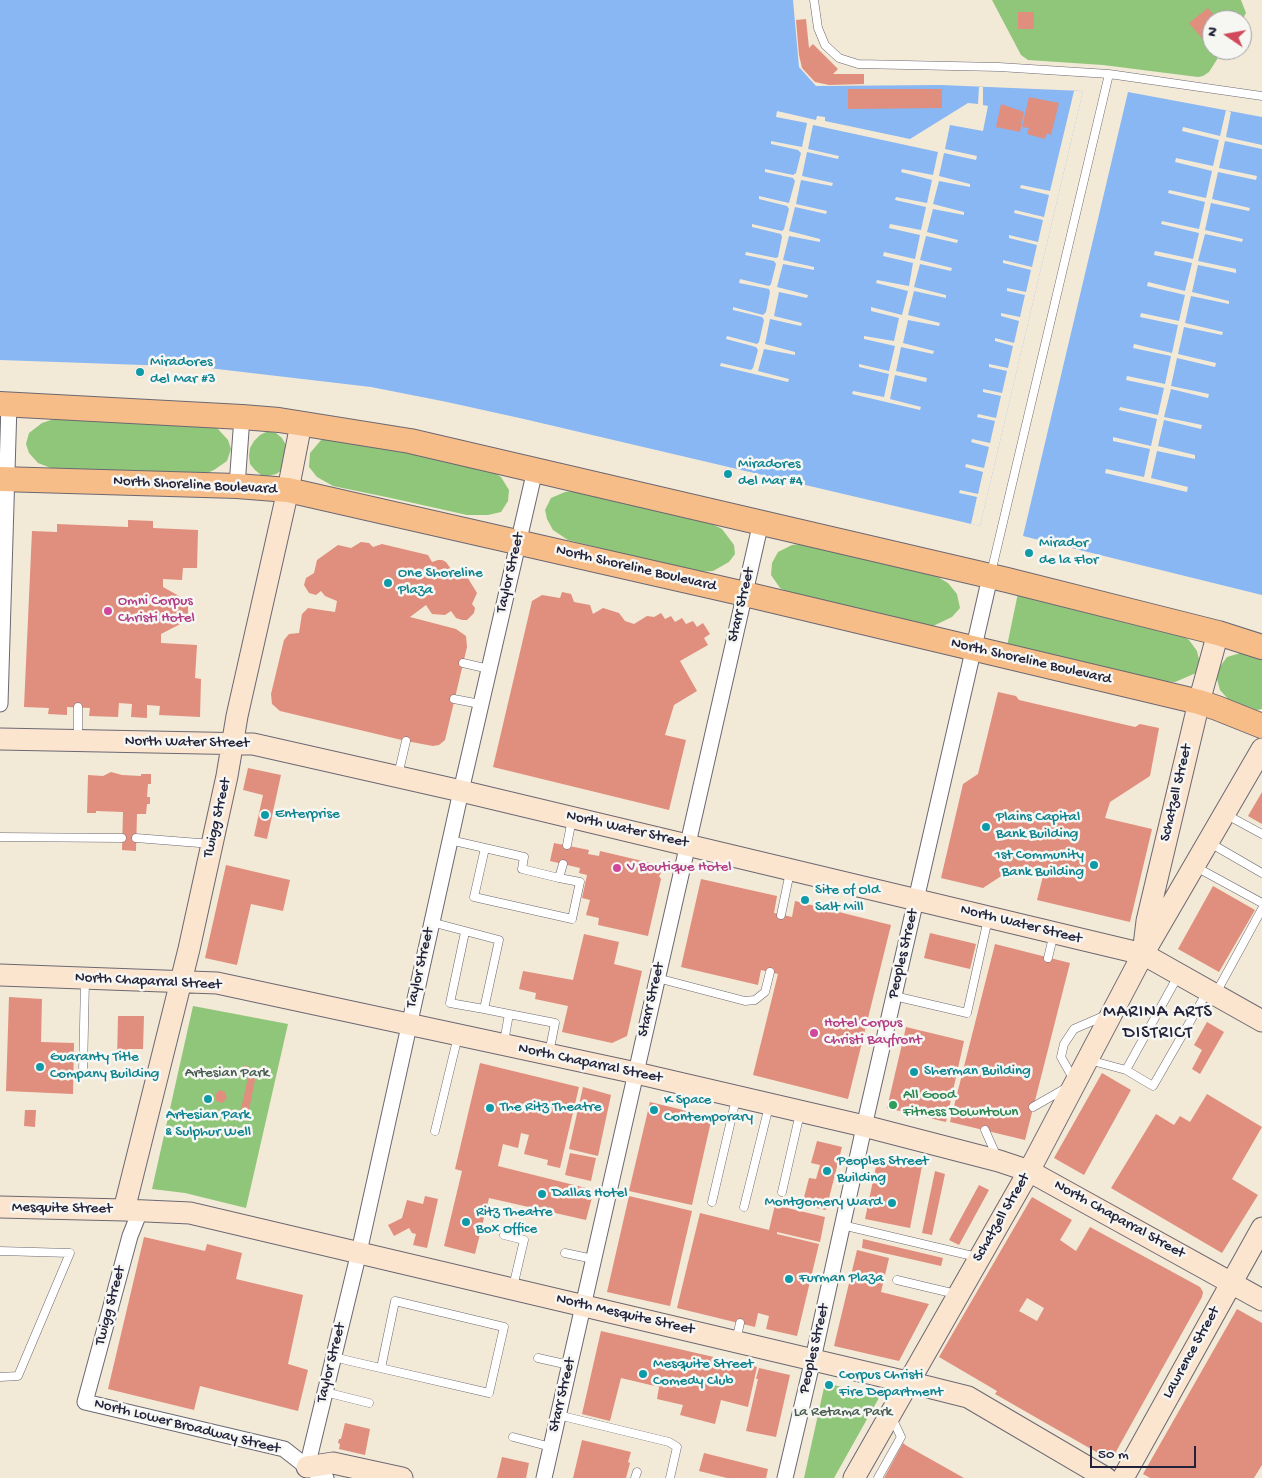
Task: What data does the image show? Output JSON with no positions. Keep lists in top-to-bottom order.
{
  "streets": {
    "main road": ["North Shoreline Boulevard"],
    "street": [
      "Taylor Street",
      "Starr Street",
      "North Water Street",
      "Schatzell Street",
      "Twigg Street",
      "Peoples Street",
      "North Chaparral Street",
      "Mesquite Street",
      "North Mesquite Street",
      "Lawrence Street",
      "North Lower Broadway Street"
    ]
  },
  "crossings": [
    ["North Shoreline Boulevard", "Taylor Street"],
    ["North Shoreline Boulevard", "Starr Street"],
    ["North Shoreline Boulevard", "Schatzell Street"],
    ["North Shoreline Boulevard", "Twigg Street"],
    ["North Shoreline Boulevard", "Peoples Street"],
    ["Taylor Street", "North Water Street"],
    ["Taylor Street", "North Chaparral Street"],
    ["Taylor Street", "North Mesquite Street"],
    ["Taylor Street", "North Lower Broadway Street"],
    ["Starr Street", "North Water Street"],
    ["Starr Street", "North Chaparral Street"],
    ["Starr Street", "North Mesquite Street"],
    ["North Water Street", "Schatzell Street"],
    ["North Water Street", "Twigg Street"],
    ["North Water Street", "Peoples Street"],
    ["Schatzell Street", "North Chaparral Street"],
    ["Schatzell Street", "North Mesquite Street"],
    ["Twigg Street", "North Chaparral Street"],
    ["Twigg Street", "Mesquite Street"],
    ["Twigg Street", "North Mesquite Street"],
    ["Twigg Street", "North Lower Broadway Street"],
    ["Peoples Street", "North Chaparral Street"],
    ["Peoples Street", "North Mesquite Street"],
    ["North Chaparral Street", "Lawrence Street"],
    ["Mesquite Street", "North Mesquite Street"]
  ],
  "districts": ["MARINA ARTS DISTRICT"],
  "parks": ["Artesian Park", "La Retama Park"],
  "places": [
    "Miradores del Mar #3",
    "Miradores del Mar #4",
    "Mirador de la Flor",
    "One Shoreline Plaza",
    "Omni Corpus Christi Hotel",
    "Enterprise",
    "Plains Capital Bank Building",
    "1st Community Bank Building",
    "V Boutique Hotel",
    "Site of Old Salt Mill",
    "Hotel Corpus Christi Bayfront",
    "Guaranty Title Company Building",
    "Sherman Building",
    "Artesian Park & Sulphur Well",
    "All Good Fitness Downtown",
    "The Ritz Theatre",
    "K Space Contemporary",
    "Peoples Street Building",
    "Dallas Hotel",
    "Montgomery Ward",
    "Ritz Theatre Box Office",
    "Furman Plaza",
    "Mesquite Street Comedy Club",
    "Corpus Christi Fire Department"
  ],
  "scale_bar": "50 m",
  "north": "left"
}
